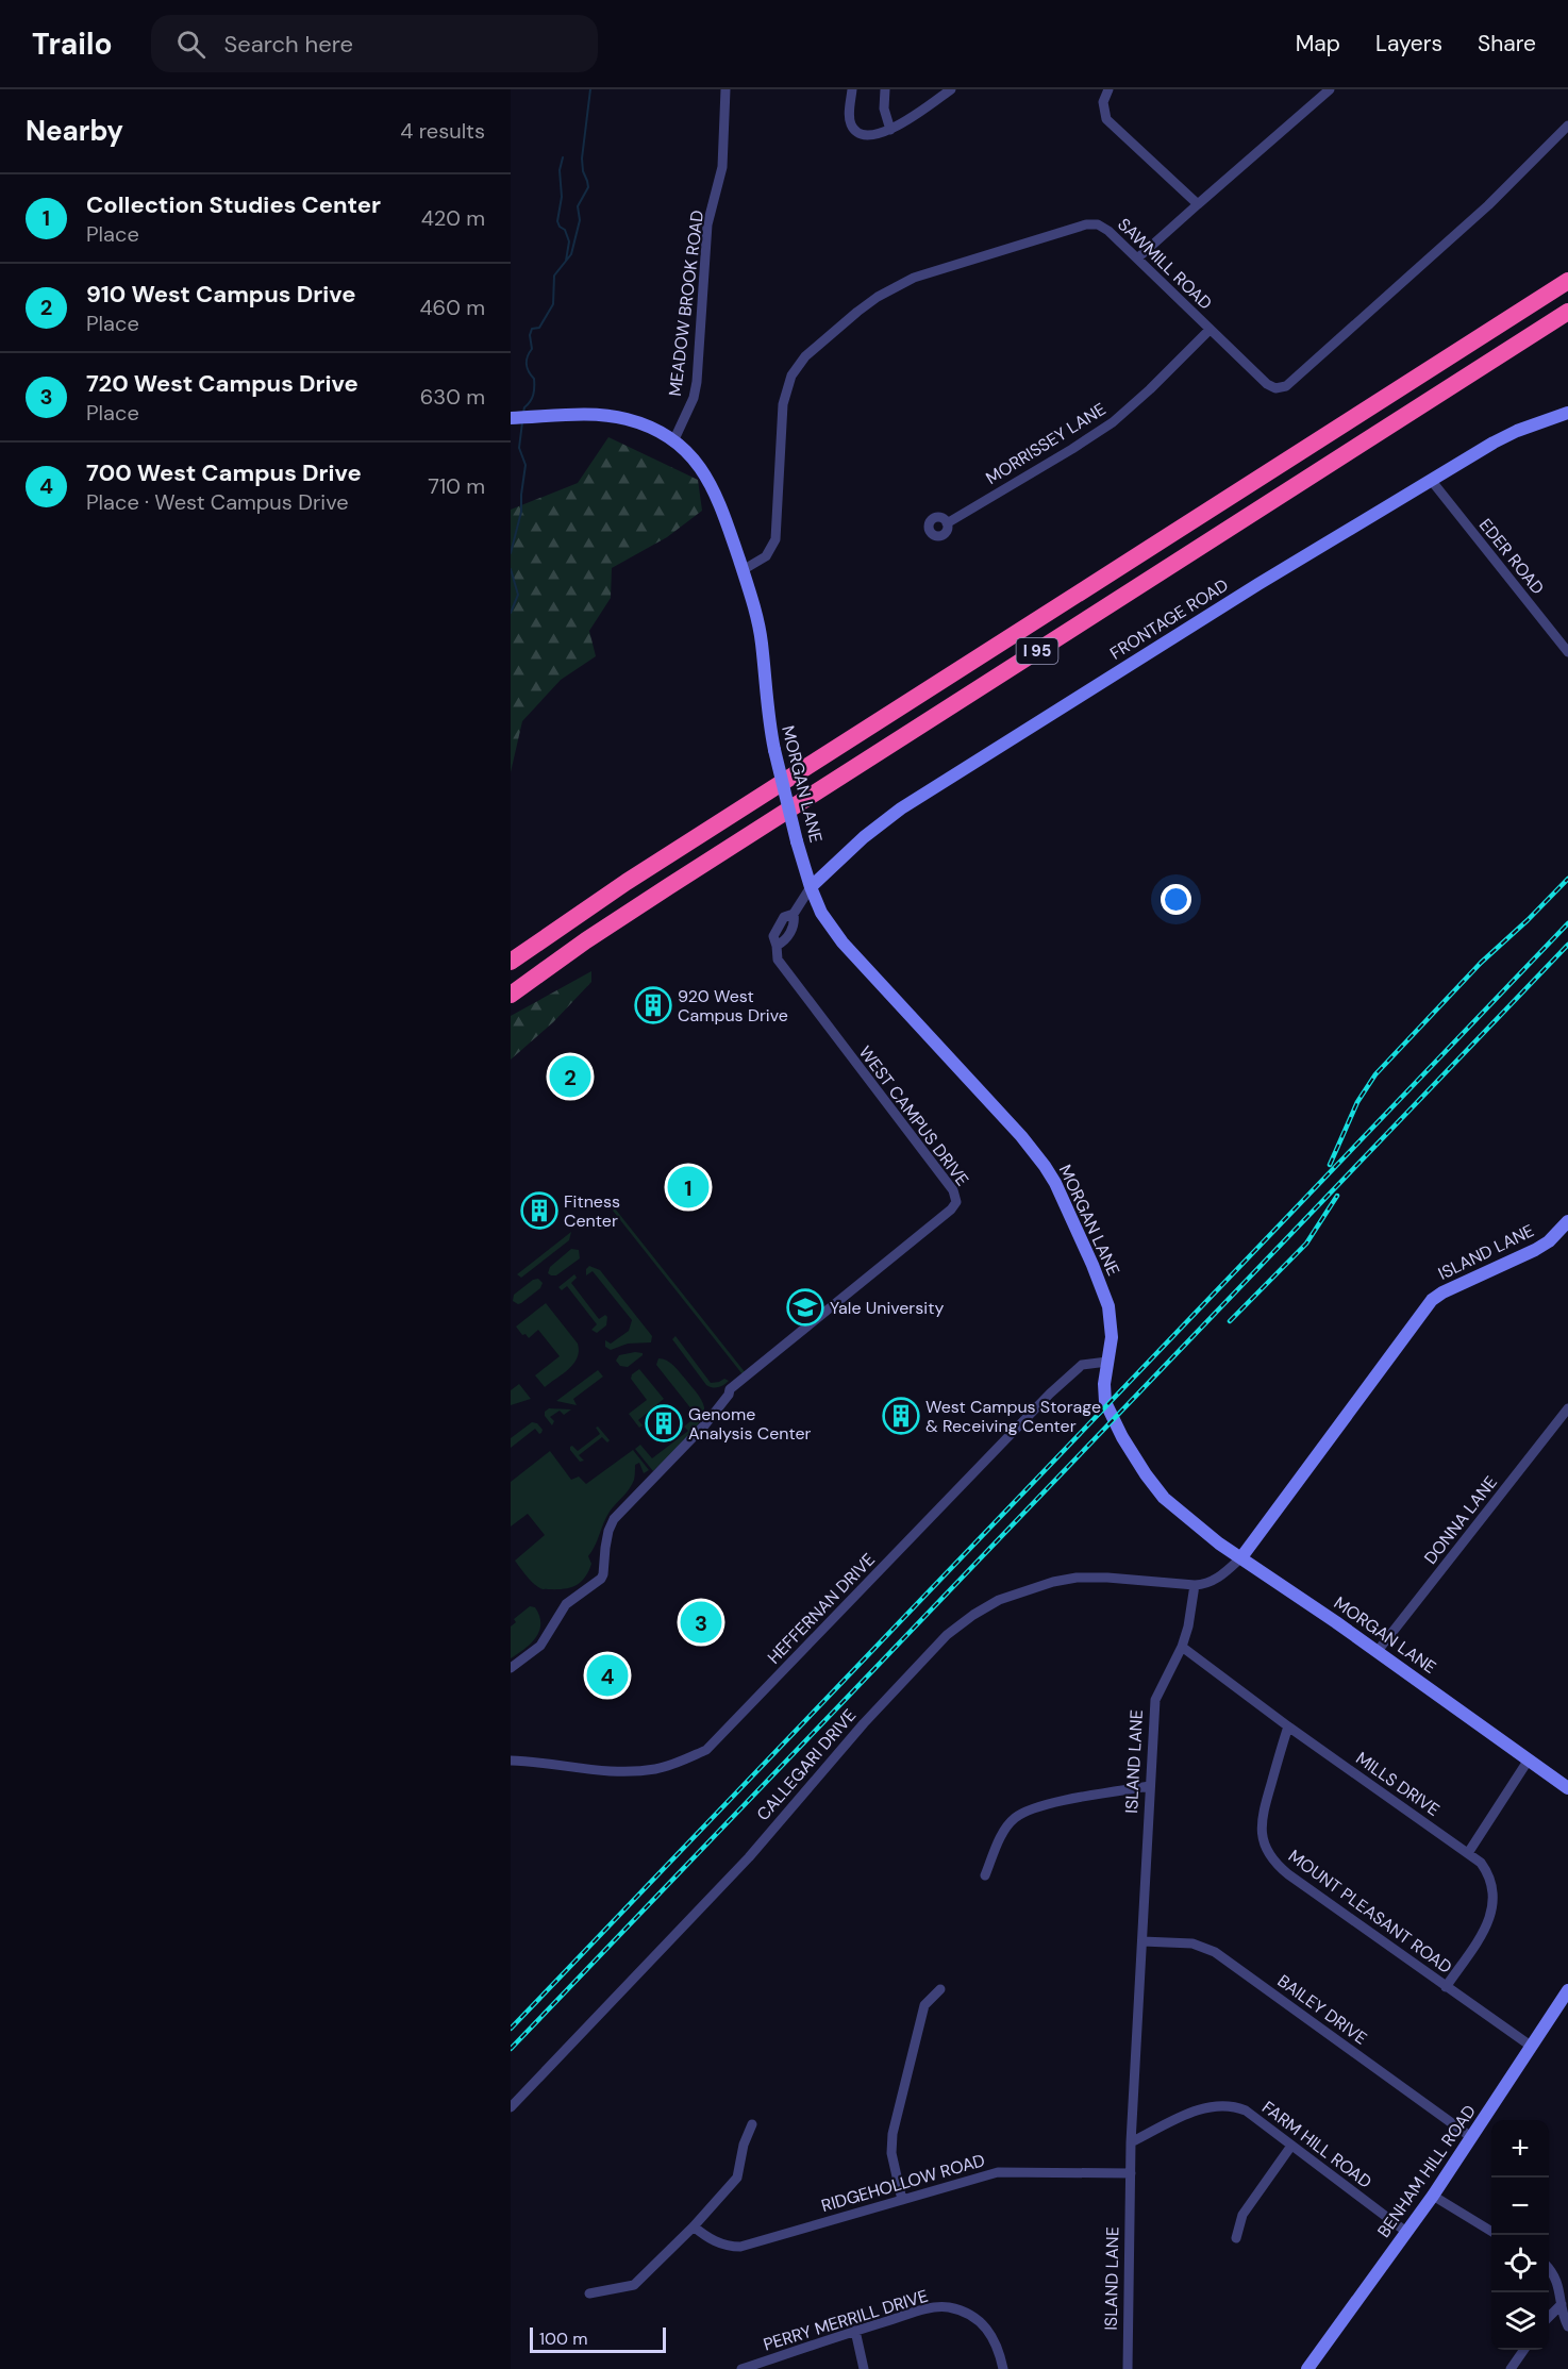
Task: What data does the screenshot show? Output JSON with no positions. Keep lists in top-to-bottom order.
{
  "streets": {
    "highway": ["I 95"],
    "street": [
      "SAWMILL ROAD",
      "MEADOW BROOK ROAD",
      "MORRISSEY LANE",
      "EDER ROAD",
      "FRONTAGE ROAD",
      "MORGAN LANE",
      "WEST CAMPUS DRIVE",
      "ISLAND LANE",
      "DONNA LANE",
      "HEFFERNAN DRIVE",
      "CALLEGARI DRIVE",
      "MILLS DRIVE",
      "MOUNT PLEASANT ROAD",
      "BAILEY DRIVE",
      "FARM HILL ROAD",
      "BENHAM HILL ROAD",
      "RIDGEHOLLOW ROAD",
      "PERRY MERRILL DRIVE"
    ]
  },
  "crossings": [
    ["SAWMILL ROAD", "MORRISSEY LANE"],
    ["SAWMILL ROAD", "MORGAN LANE"],
    ["MEADOW BROOK ROAD", "MORGAN LANE"],
    ["EDER ROAD", "FRONTAGE ROAD"],
    ["FRONTAGE ROAD", "MORGAN LANE"],
    ["FRONTAGE ROAD", "WEST CAMPUS DRIVE"],
    ["MORGAN LANE", "WEST CAMPUS DRIVE"],
    ["MORGAN LANE", "ISLAND LANE"],
    ["MORGAN LANE", "DONNA LANE"],
    ["MORGAN LANE", "HEFFERNAN DRIVE"],
    ["ISLAND LANE", "CALLEGARI DRIVE"],
    ["ISLAND LANE", "MILLS DRIVE"],
    ["ISLAND LANE", "BAILEY DRIVE"],
    ["ISLAND LANE", "FARM HILL ROAD"],
    ["ISLAND LANE", "RIDGEHOLLOW ROAD"],
    ["MILLS DRIVE", "MOUNT PLEASANT ROAD"],
    ["MOUNT PLEASANT ROAD", "BENHAM HILL ROAD"],
    ["BAILEY DRIVE", "BENHAM HILL ROAD"],
    ["FARM HILL ROAD", "BENHAM HILL ROAD"]
  ],
  "places": {
    "building": [
      "920 West Campus Drive",
      "Fitness Center",
      "West Campus Storage & Receiving Center",
      "Genome Analysis Center"
    ],
    "school or university": ["Yale University"]
  },
  "scale_bar": "100 m",
  "page": {
    "header": "Trailo",
    "search": "Search here",
    "nav": ["Map", "Layers", "Share"],
    "heading": ["Nearby", "4 results"],
    "list": [
      {
        "mark": "1",
        "name": "Collection Studies Center",
        "note": "Place",
        "value": "420 m"
      },
      {
        "mark": "2",
        "name": "910 West Campus Drive",
        "note": "Place",
        "value": "460 m"
      },
      {
        "mark": "3",
        "name": "720 West Campus Drive",
        "note": "Place",
        "value": "630 m"
      },
      {
        "mark": "4",
        "name": "700 West Campus Drive",
        "note": "Place · West Campus Drive",
        "value": "710 m"
      }
    ],
    "pins": [
      "2",
      "1",
      "3",
      "4"
    ],
    "map_buttons": ["+", "−"],
    "scale": "100 m"
  }
}
